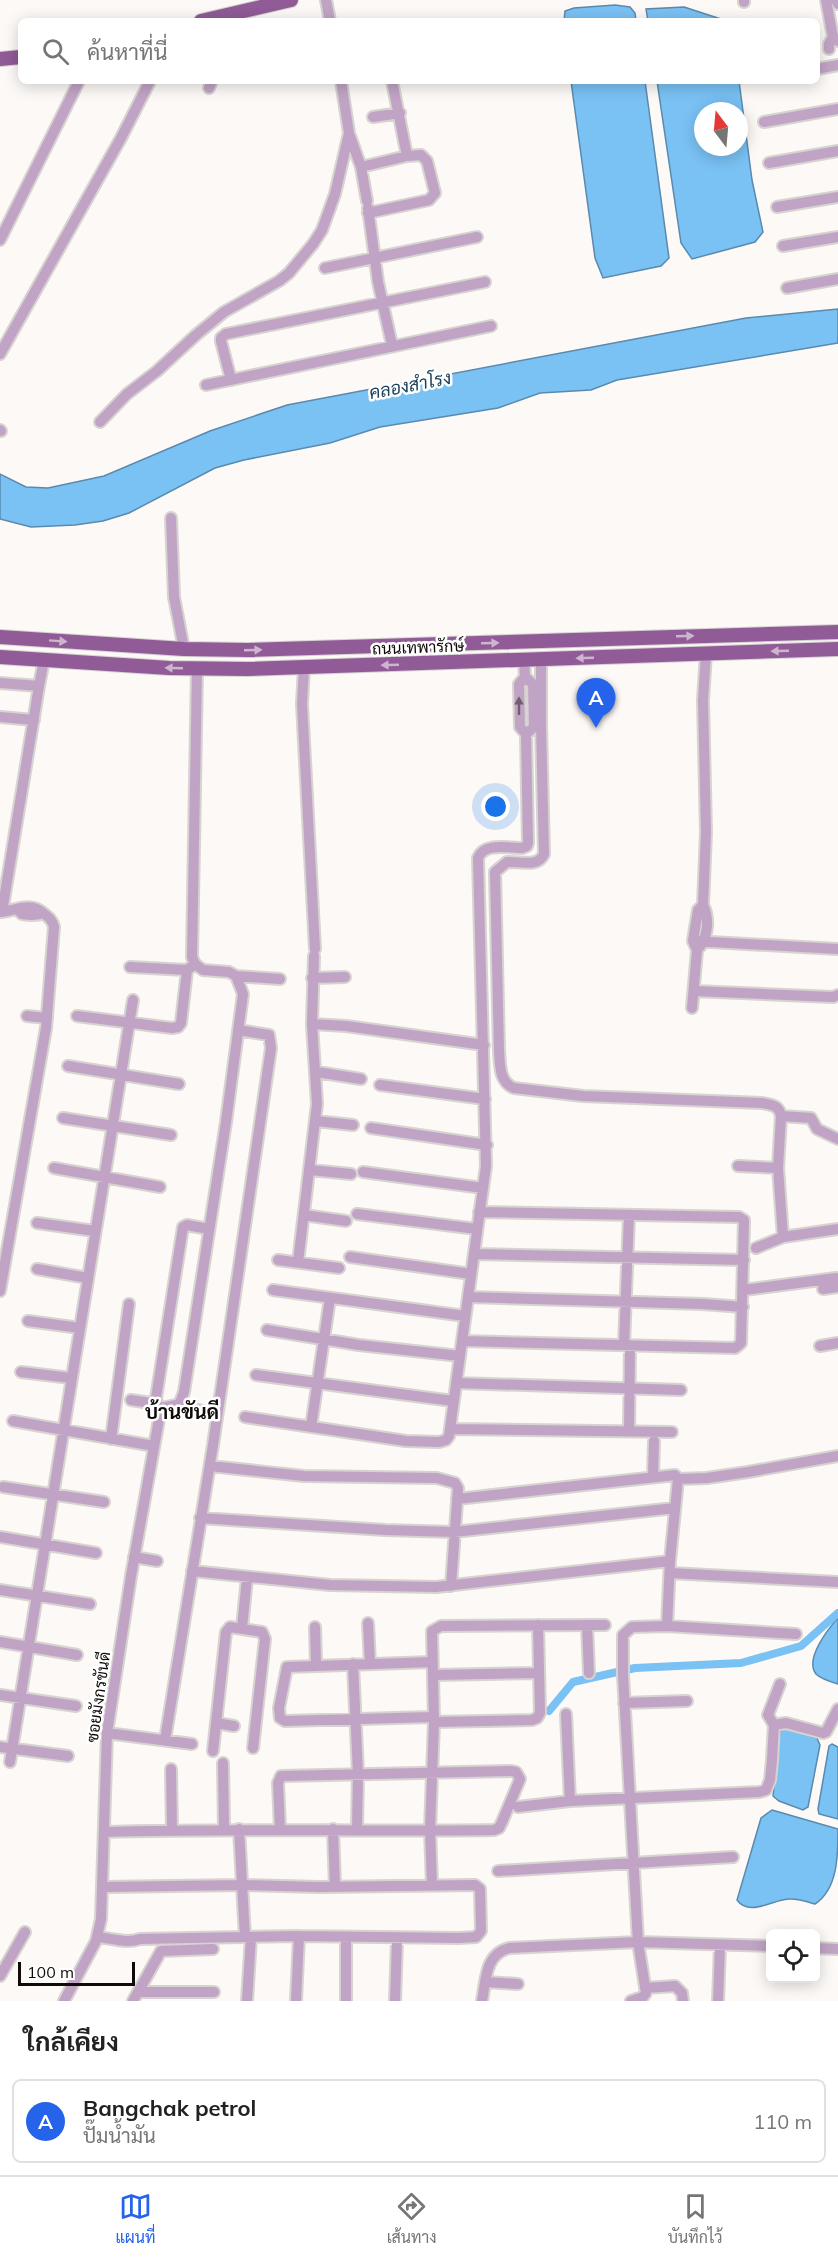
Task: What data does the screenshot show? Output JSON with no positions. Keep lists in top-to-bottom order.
{
  "streets": {
    "main road": ["ถนนเทพารักษ์"],
    "street": ["ซอยมังกรขันดี"]
  },
  "districts": ["บ้านขันดี"],
  "water": ["คลองสำโรง"],
  "scale_bar": "100 m",
  "north": "top",
  "page": {
    "search": "ค้นหาที่นี่",
    "pins": "A",
    "scale": "100 m",
    "heading": "ใกล้เคียง",
    "list": [
      {
        "mark": "A",
        "name": "Bangchak petrol",
        "note": "ปั๊มน้ำมัน",
        "value": "110 m"
      }
    ],
    "nav": ["แผนที่", "เส้นทาง", "บันทึกไว้"]
  }
}
